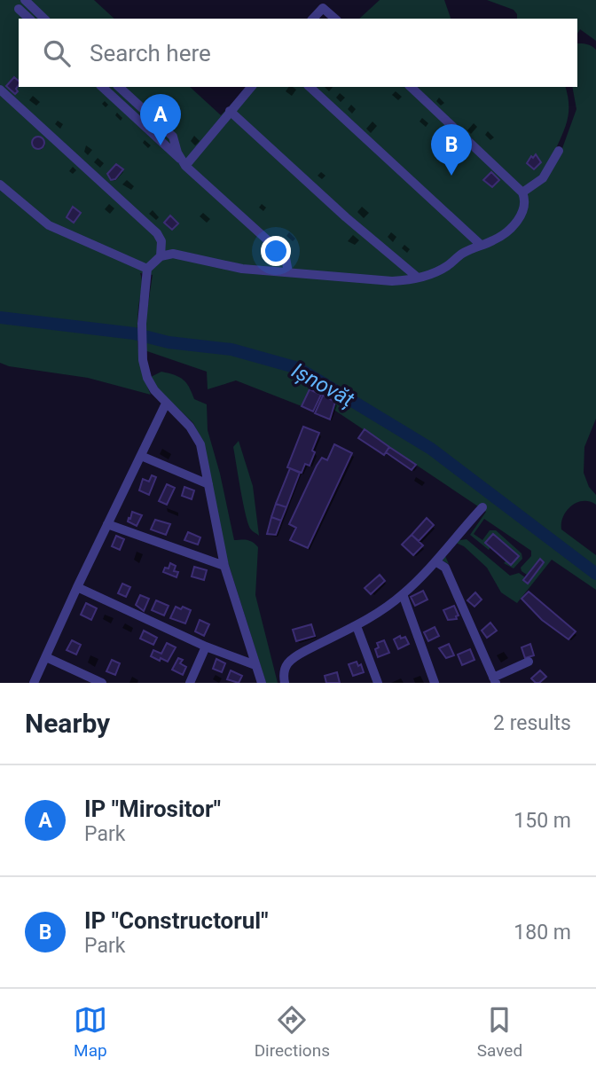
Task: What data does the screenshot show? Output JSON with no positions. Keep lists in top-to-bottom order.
{
  "water": ["Ișnovăț"],
  "page": {
    "search": "Search here",
    "pins": ["A", "B"],
    "heading": ["Nearby", "2 results"],
    "list": [
      {
        "mark": "A",
        "name": "IP \"Mirositor\"",
        "note": "Park",
        "value": "150 m"
      },
      {
        "mark": "B",
        "name": "IP \"Constructorul\"",
        "note": "Park",
        "value": "180 m"
      }
    ],
    "nav": ["Map", "Directions", "Saved"]
  }
}
